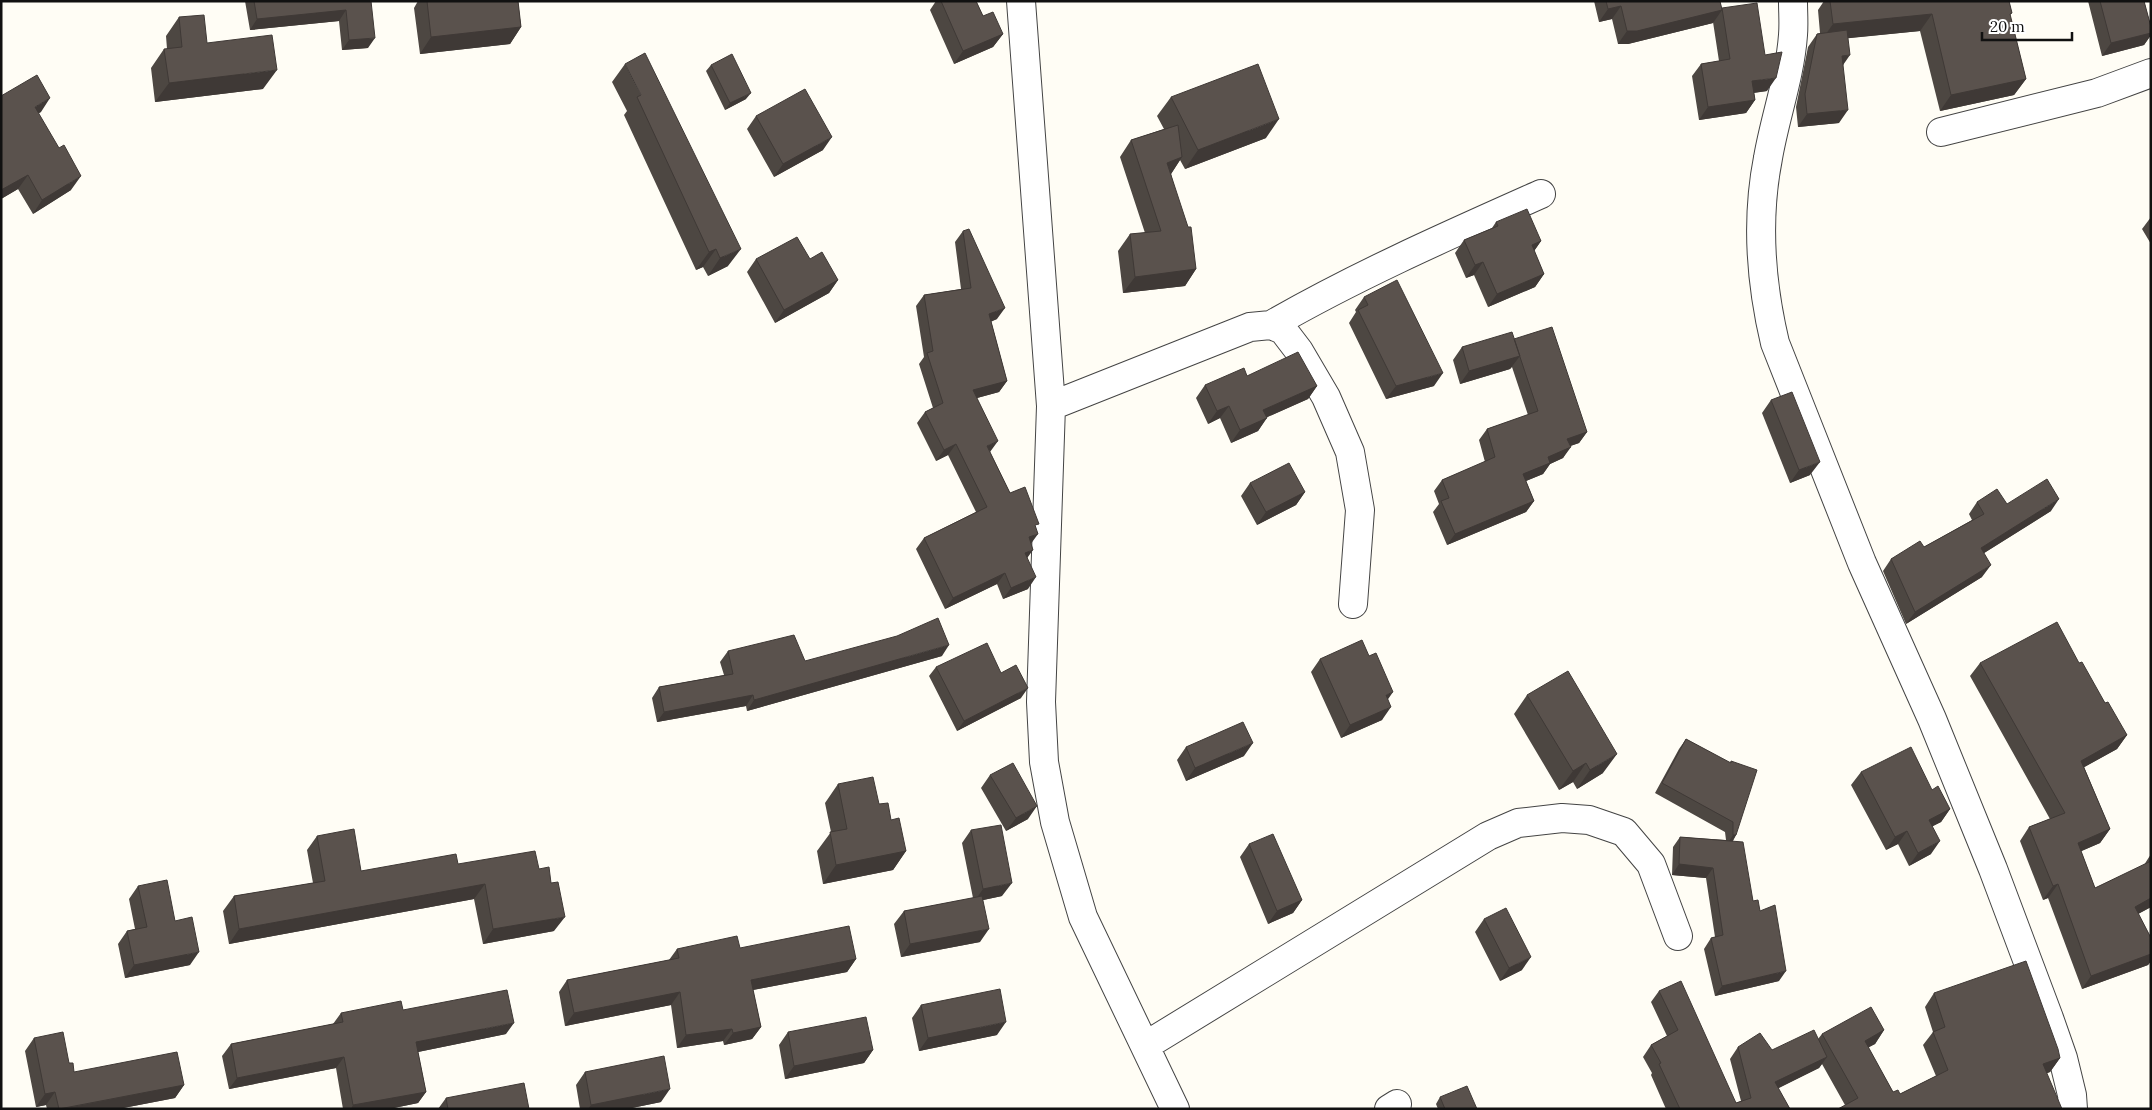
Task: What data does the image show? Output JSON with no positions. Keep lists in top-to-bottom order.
{
  "scale_bar": "20 m"
}
